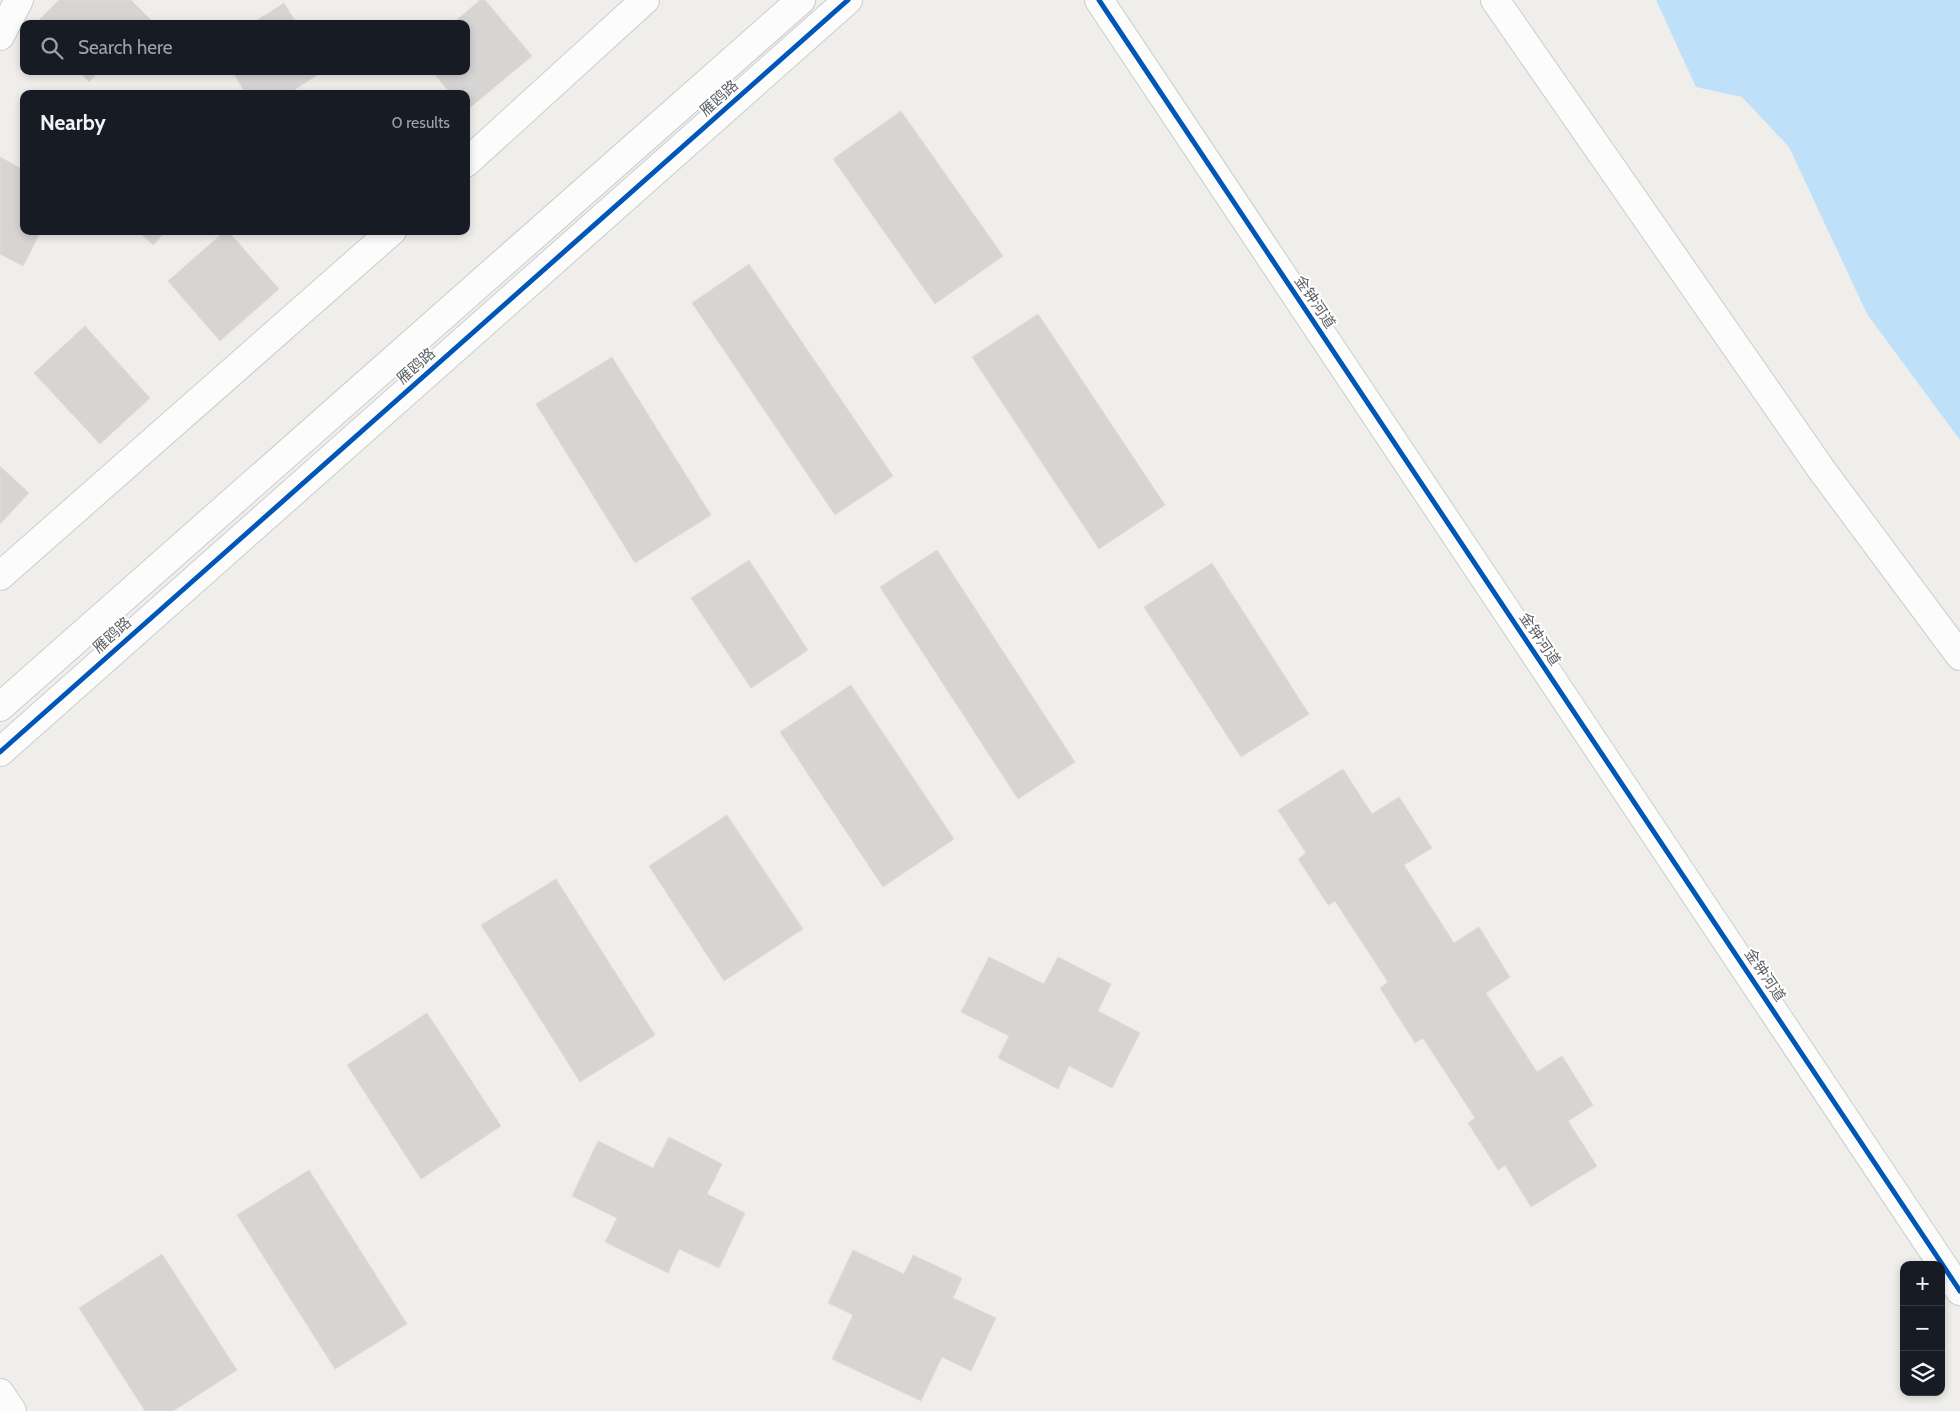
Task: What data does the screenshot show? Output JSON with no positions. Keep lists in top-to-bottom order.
{
  "streets": {
    "street": ["雁鸥路", "金钟河道"]
  },
  "page": {
    "search": "Search here",
    "heading": ["Nearby", "0 results"],
    "map_buttons": ["+", "−"]
  }
}
